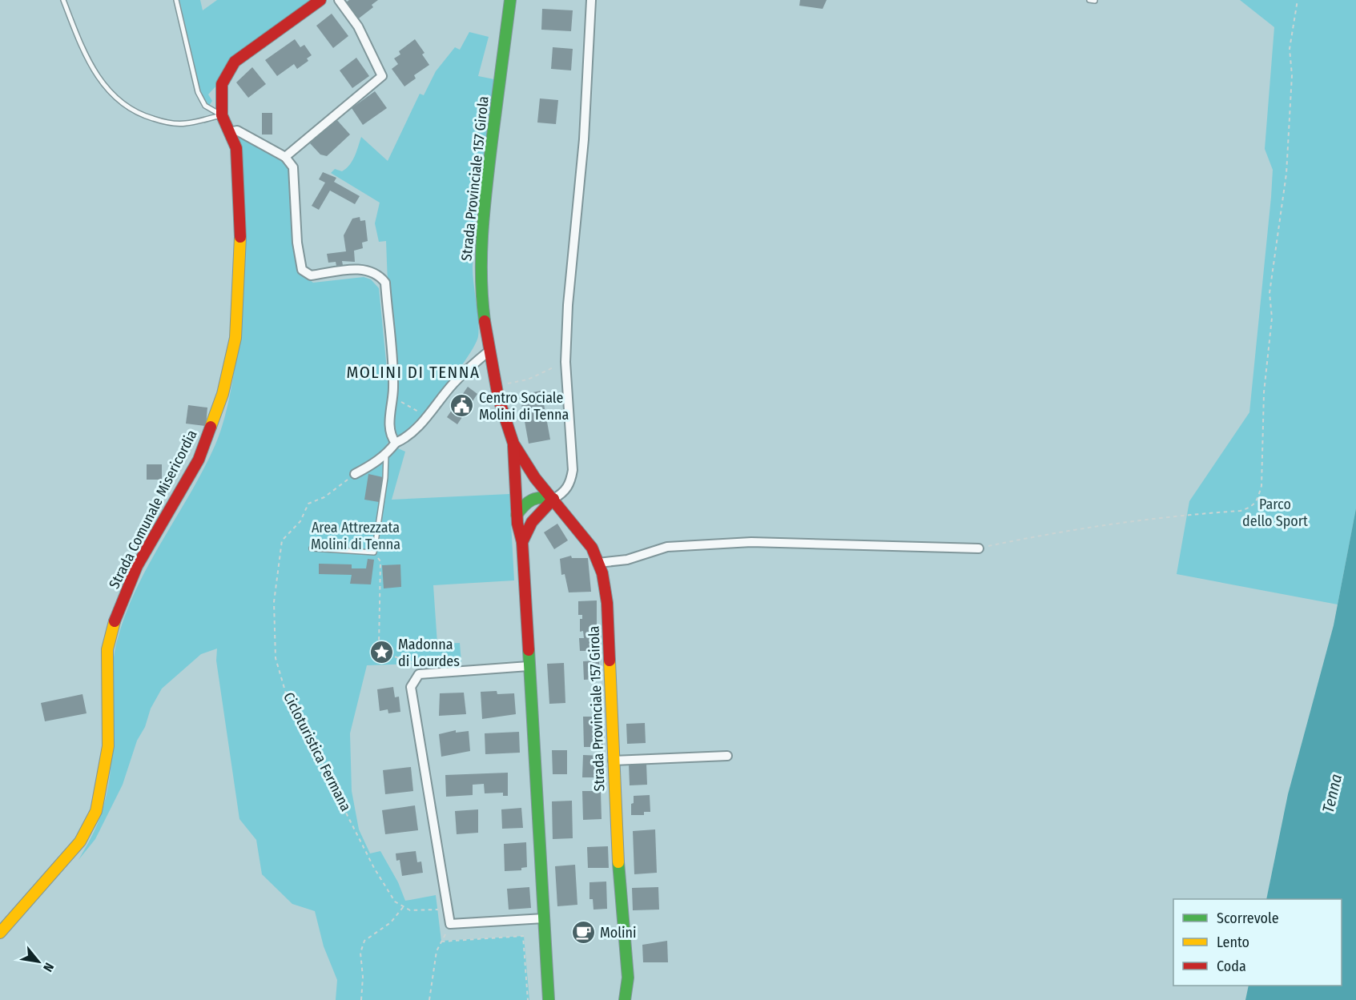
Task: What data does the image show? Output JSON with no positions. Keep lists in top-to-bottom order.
{
  "streets": {
    "main road": ["Strada Provinciale 157 Girola", "Strada Comunale Misericordia"],
    "path": ["Cicloturistica Fermana"]
  },
  "districts": ["MOLINI DI TENNA"],
  "water": ["Tenna"],
  "parks": ["Parco dello Sport", "Area Attrezzata Molini di Tenna"],
  "places": {
    "public building": ["Centro Sociale Molini di Tenna"],
    "place": ["Madonna di Lourdes"],
    "cafe": ["Molini"]
  },
  "legend": ["Scorrevole", "Lento", "Coda"],
  "north": "bottom right"
}
